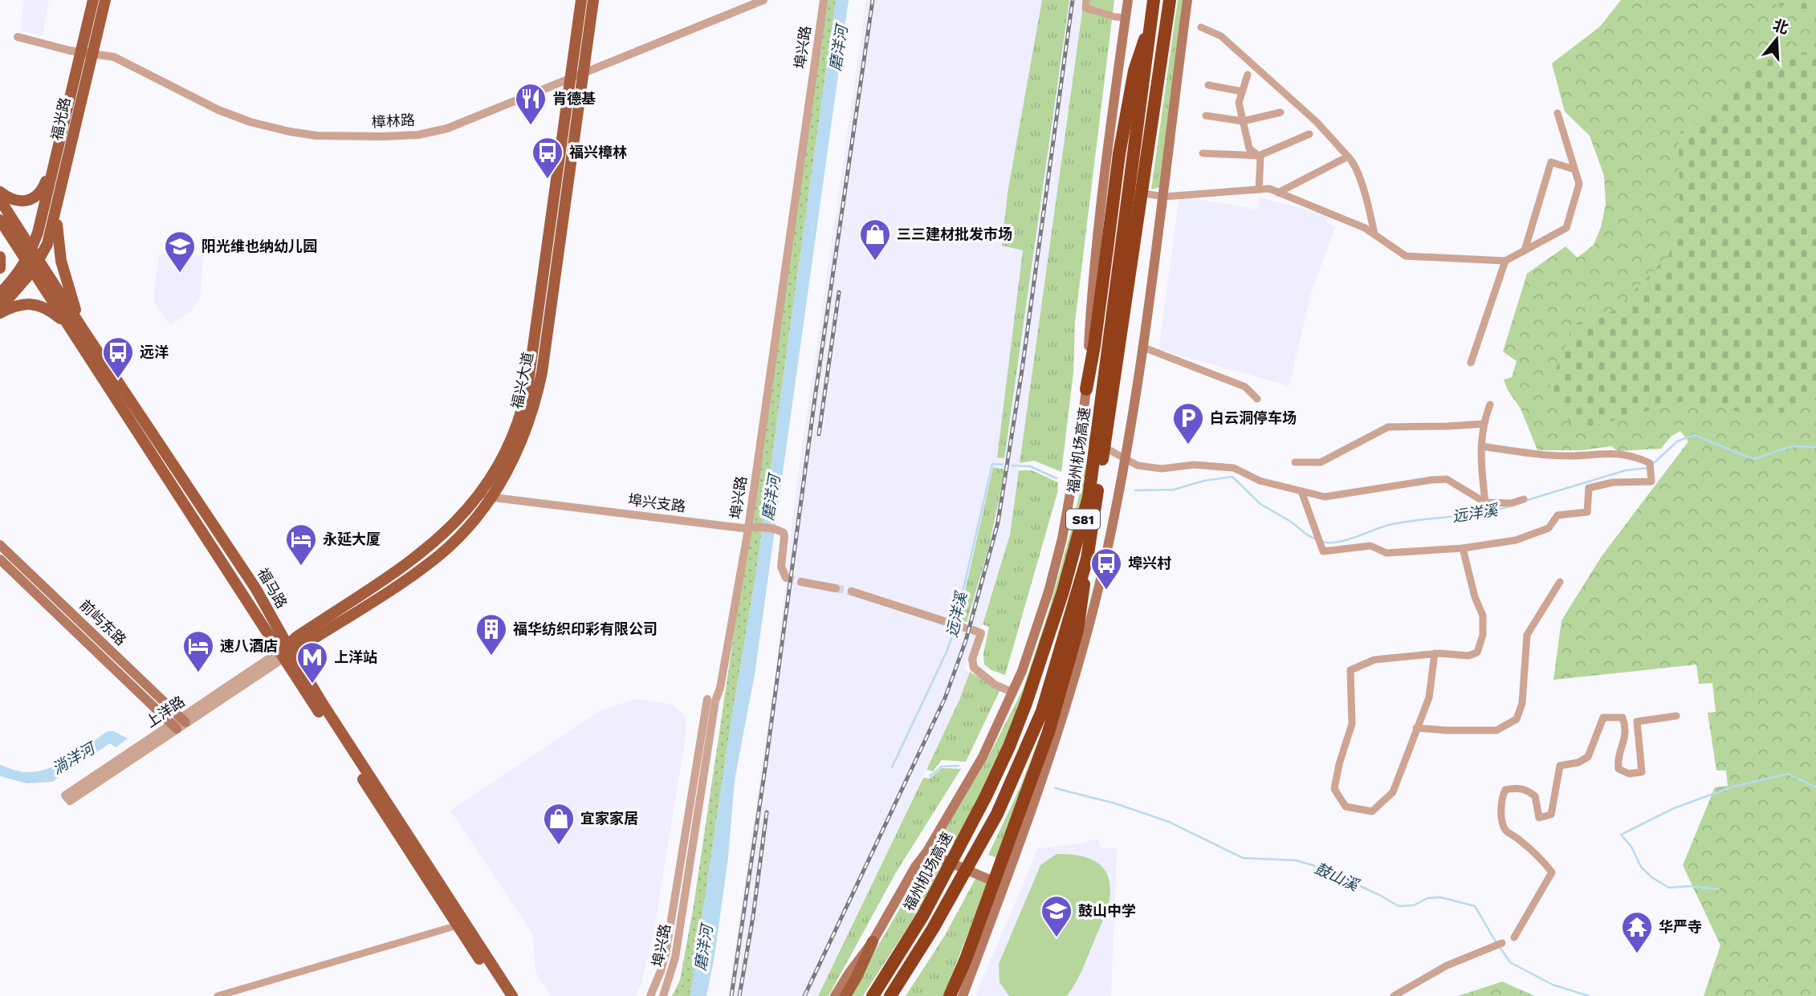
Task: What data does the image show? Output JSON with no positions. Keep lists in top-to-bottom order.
{
  "streets": {
    "highway": ["福州机场高速", "S81"],
    "main road": [
      "福光路",
      "福兴大道",
      "福马路",
      "前屿东路"
    ],
    "street": [
      "埠兴路",
      "樟林路",
      "埠兴支路",
      "上洋路"
    ]
  },
  "crossings": [
    ["埠兴路", "埠兴支路"],
    ["福光路", "樟林路"],
    ["福光路", "福马路"],
    ["樟林路", "福兴大道"],
    ["福兴大道", "埠兴支路"],
    ["福兴大道", "福马路"],
    ["福兴大道", "上洋路"],
    ["福马路", "上洋路"],
    ["前屿东路", "上洋路"]
  ],
  "water": [
    "磨洋河",
    "远洋溪",
    "淌洋河",
    "鼓山溪"
  ],
  "places": {
    "restaurant": ["肯德基"],
    "bus stop": ["福兴樟林", "远洋", "埠兴村"],
    "shop": ["三三建材批发市场", "宜家家居"],
    "school or university": ["阳光维也纳幼儿园", "鼓山中学"],
    "parking": ["白云洞停车场"],
    "hotel": ["永延大厦", "速八酒店"],
    "building": ["福华纺织印彩有限公司"],
    "metro station": ["上洋站"],
    "temple": ["华严寺"]
  },
  "north": "top"
}
